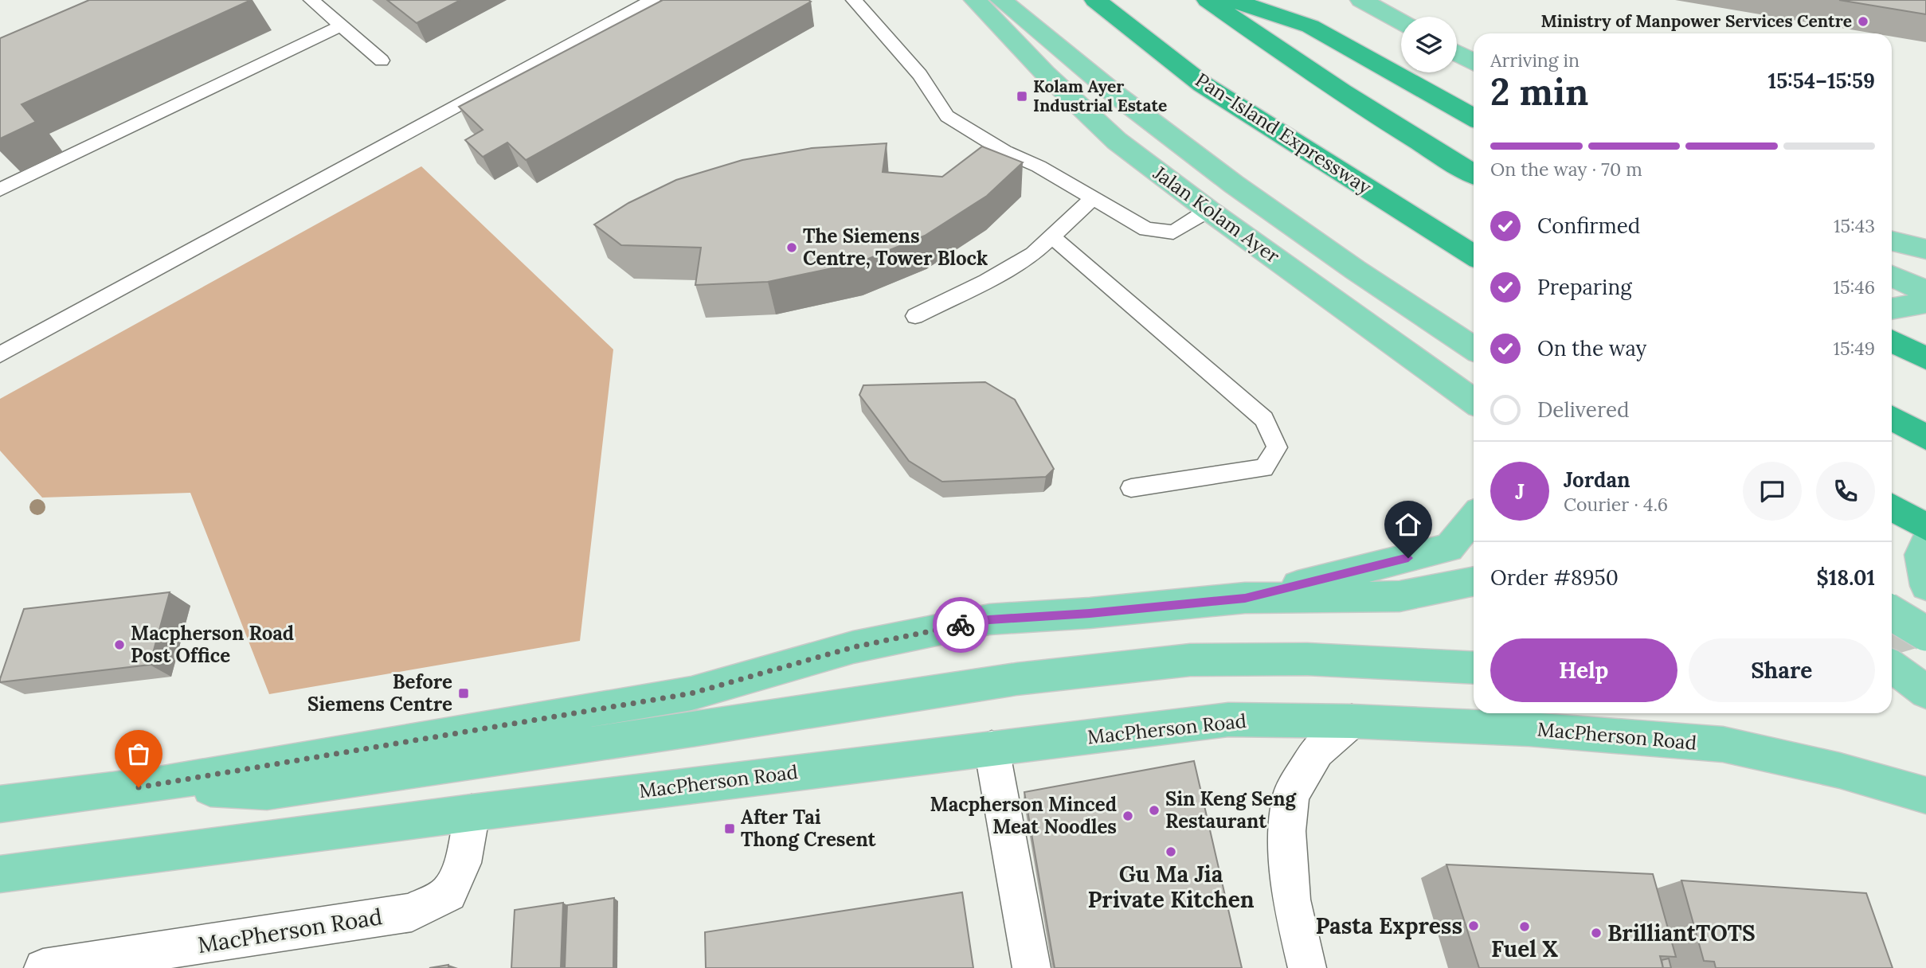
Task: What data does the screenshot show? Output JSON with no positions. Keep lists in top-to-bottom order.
{
  "streets": {
    "highway": ["Pan-Island Expressway"],
    "main road": ["Jalan Kolam Ayer", "MacPherson Road"]
  },
  "places": {
    "other": [
      "Ministry of Manpower Services Centre",
      "The Siemens Centre, Tower Block",
      "Macpherson Road Post Office",
      "Sin Keng Seng Restaurant",
      "Macpherson Minced Meat Noodles",
      "Gu Ma Jia Private Kitchen",
      "Pasta Express",
      "Fuel X",
      "BrilliantTOTS"
    ],
    "transit": ["Kolam Ayer Industrial Estate", "Before Siemens Centre", "After Tai Thong Cresent"]
  },
  "page": {
    "heading": ["2 min", "Arriving in", "15:54–15:59"],
    "panel": [
      "Jordan",
      "Courier · 4.6",
      "Order #8950",
      "$18.01"
    ],
    "bar": "On the way · 70 m",
    "list": [
      ["Confirmed", "15:43"],
      ["Preparing", "15:46"],
      ["On the way", "15:49"],
      "Delivered"
    ],
    "round": "J",
    "buttons": ["Help", "Share"]
  }
}
